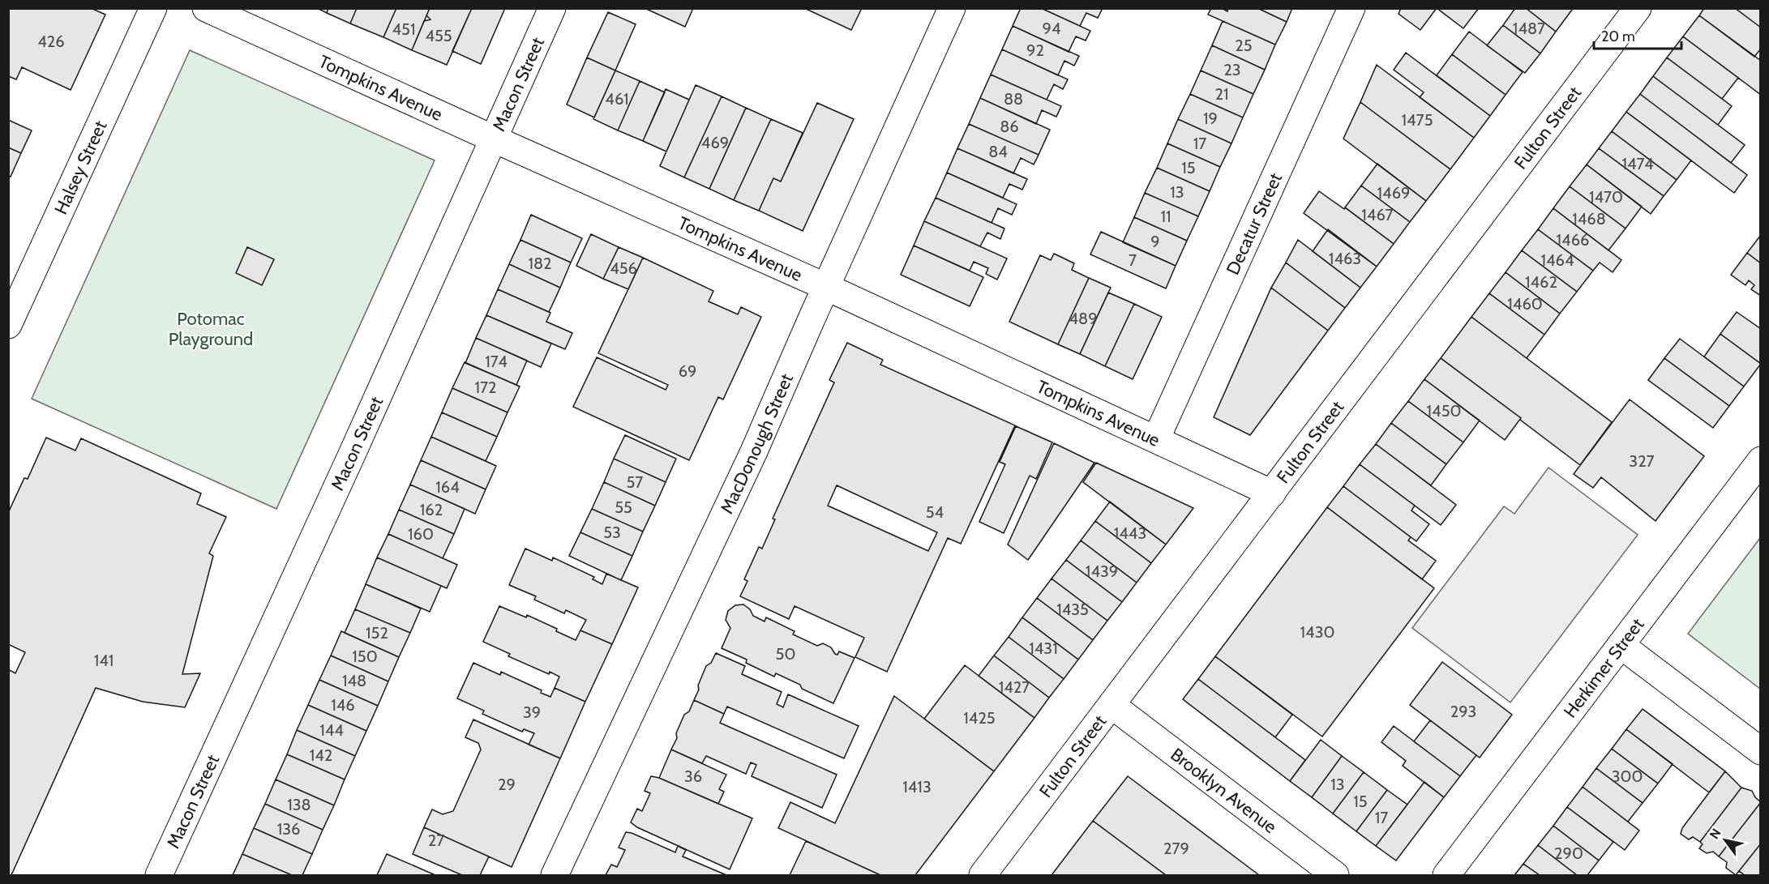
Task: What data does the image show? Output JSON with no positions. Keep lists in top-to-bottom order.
{
  "streets": {
    "street": [
      "Macon Street",
      "Tompkins Avenue",
      "Fulton Street",
      "Halsey Street",
      "Decatur Street",
      "MacDonough Street",
      "Herkimer Street",
      "Brooklyn Avenue"
    ]
  },
  "crossings": [
    ["Macon Street", "Tompkins Avenue"],
    ["Tompkins Avenue", "Fulton Street"],
    ["Tompkins Avenue", "Decatur Street"],
    ["Tompkins Avenue", "MacDonough Street"],
    ["Fulton Street", "Brooklyn Avenue"]
  ],
  "parks": ["Potomac Playground"],
  "house_numbers": [
    "94",
    "1487",
    "451",
    "455",
    "426",
    "25",
    "92",
    "23",
    "21",
    "461",
    "88",
    "19",
    "1475",
    "86",
    "469",
    "17",
    "84",
    "1474",
    "15",
    "13",
    "1469",
    "1470",
    "1467",
    "11",
    "1468",
    "1466",
    "9",
    "1463",
    "7",
    "1464",
    "182",
    "456",
    "1462",
    "1460",
    "489",
    "174",
    "69",
    "172",
    "1450",
    "327",
    "57",
    "164",
    "55",
    "162",
    "54",
    "53",
    "1443",
    "160",
    "1439",
    "1435",
    "1430",
    "152",
    "1431",
    "50",
    "150",
    "141",
    "148",
    "1427",
    "146",
    "293",
    "39",
    "1425",
    "144",
    "142",
    "36",
    "300",
    "29",
    "13",
    "1413",
    "15",
    "138",
    "17",
    "136",
    "27",
    "279",
    "290"
  ],
  "scale_bar": "20 m",
  "north": "top left"
}
